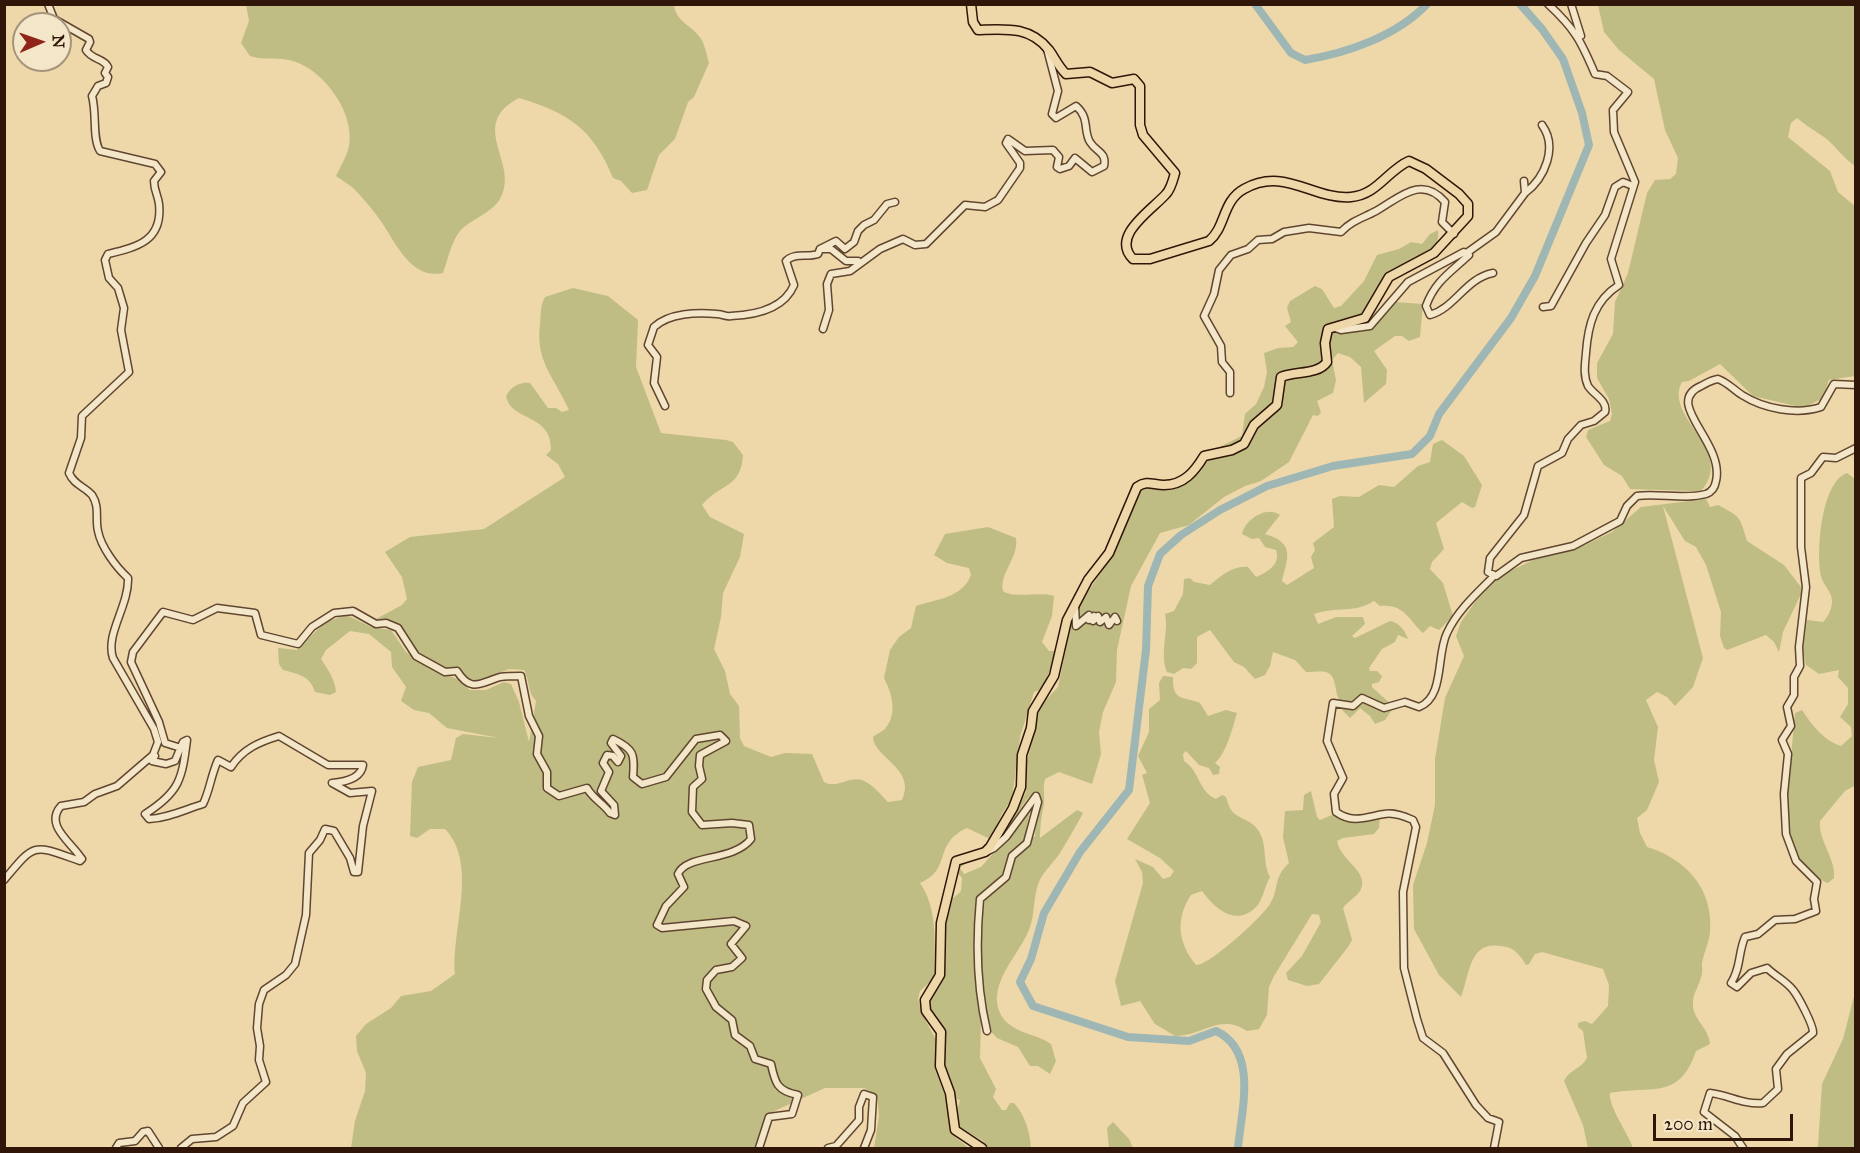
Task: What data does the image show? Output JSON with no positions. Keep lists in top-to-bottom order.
{
  "scale_bar": "200 m",
  "north": "right"
}
